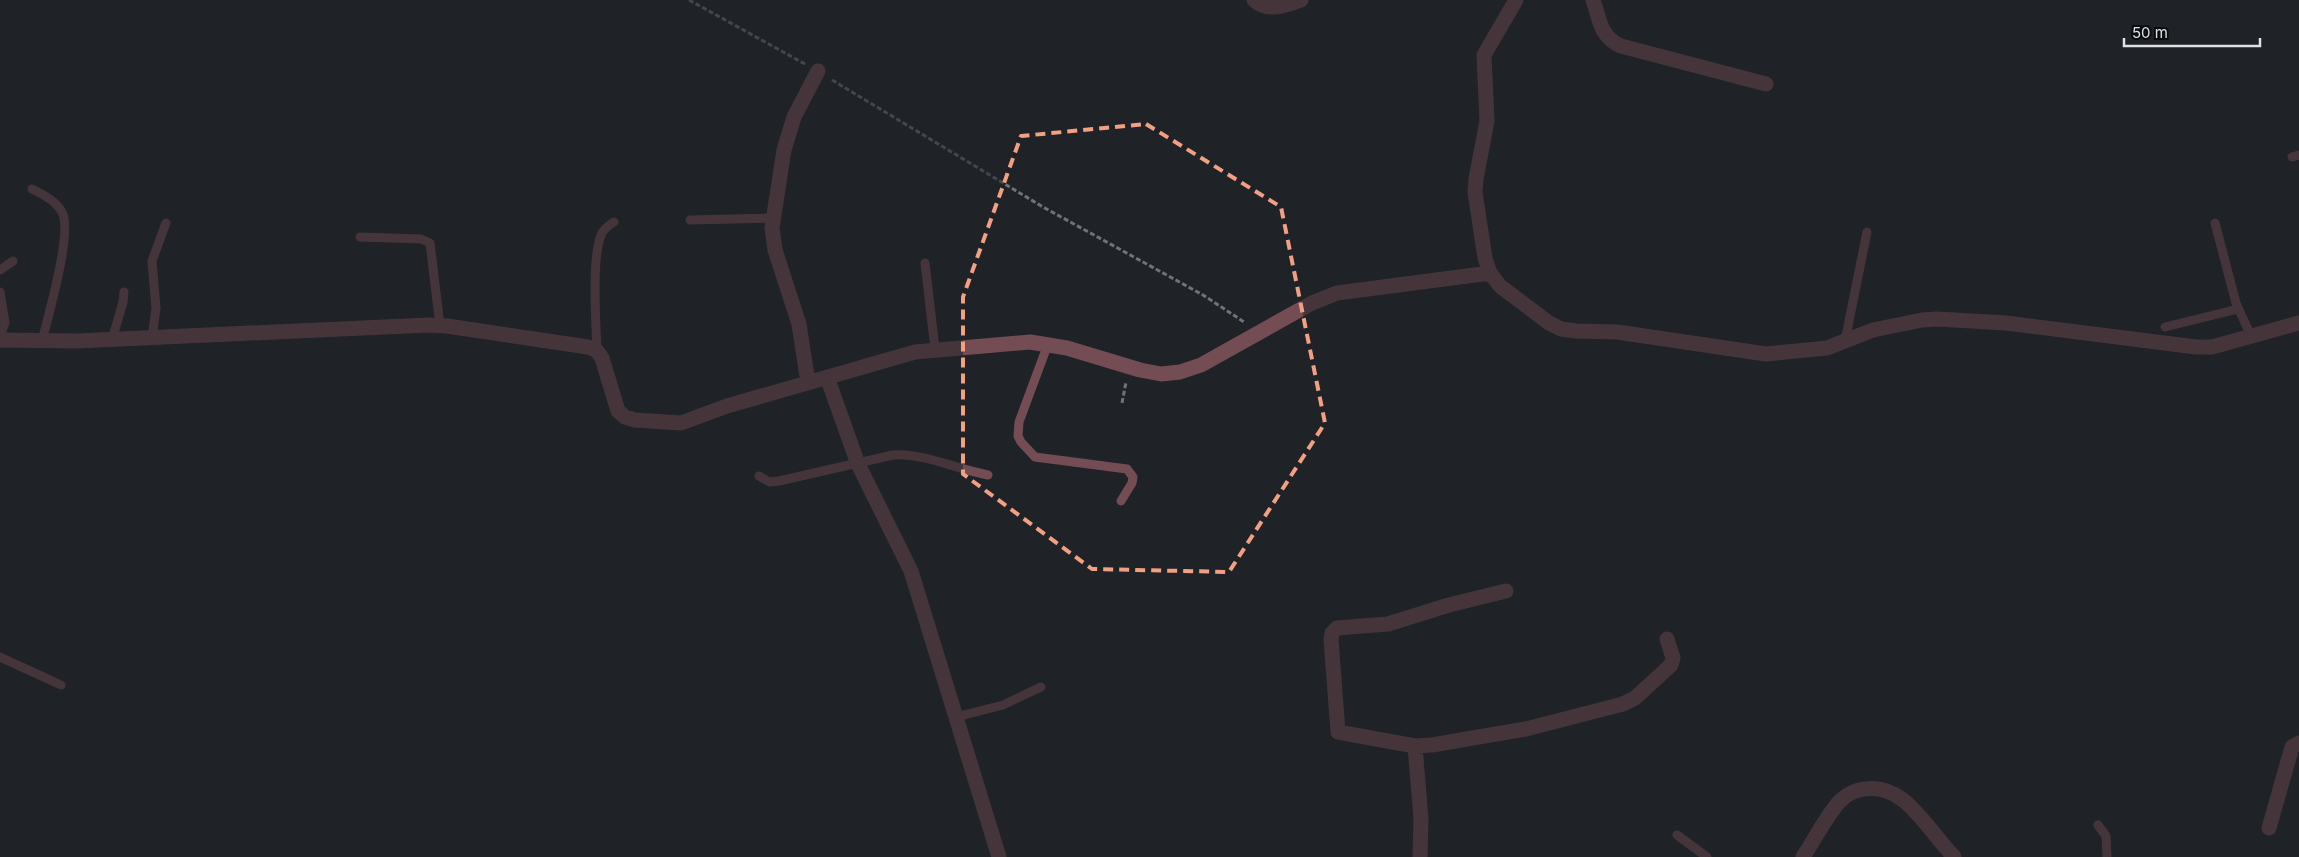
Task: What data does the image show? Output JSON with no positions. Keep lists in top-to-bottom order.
{
  "scale_bar": "50 m"
}
